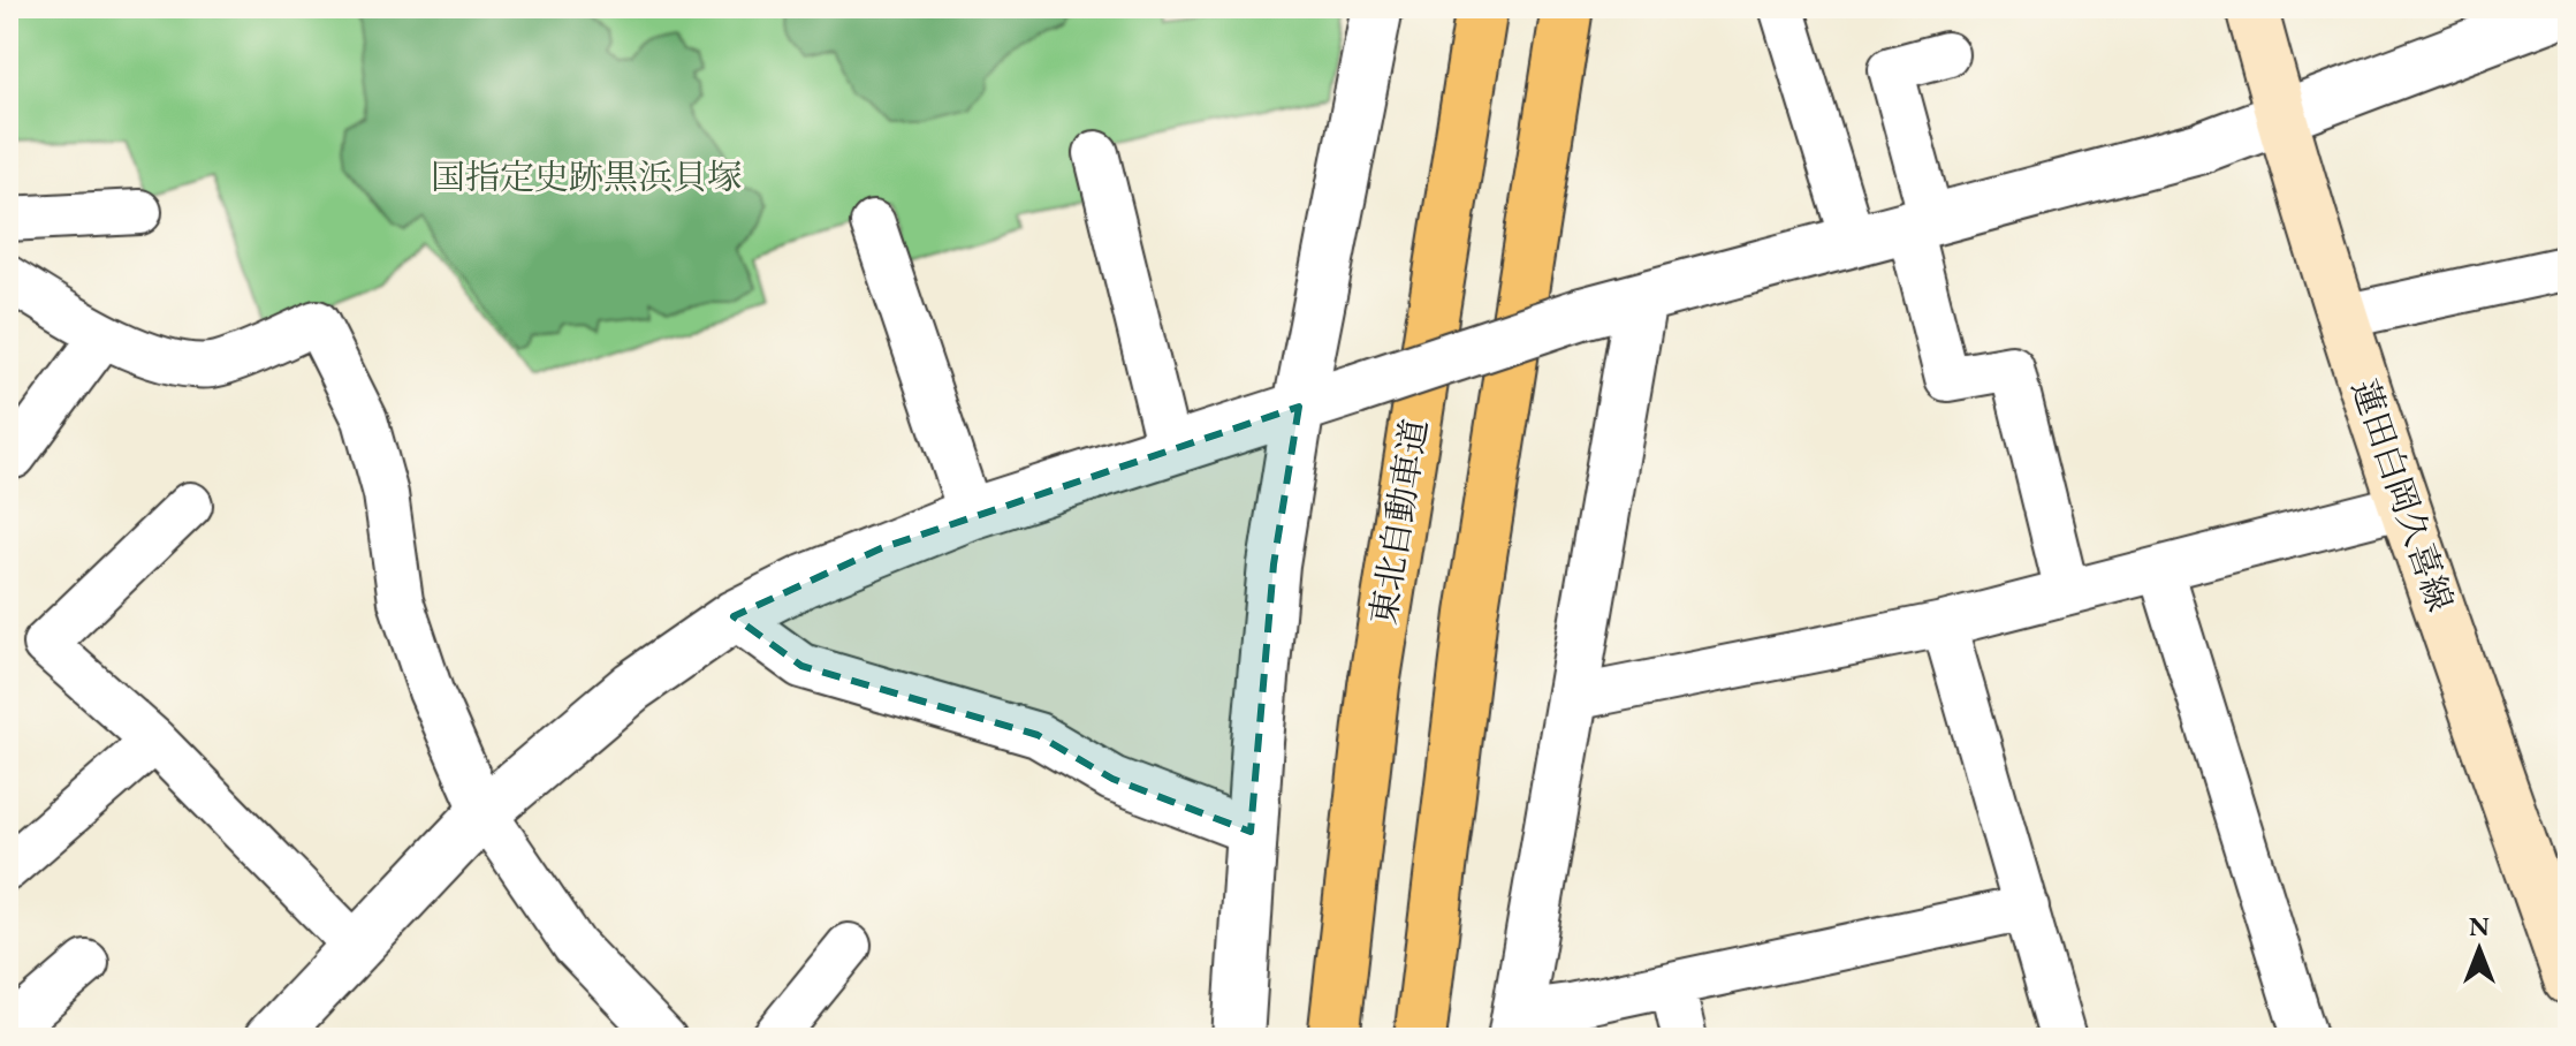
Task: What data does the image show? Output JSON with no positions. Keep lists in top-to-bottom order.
{
  "streets": {
    "highway": ["東北自動車道"],
    "main road": ["蓮田白岡久喜線"]
  },
  "parks": ["国指定史跡黒浜貝塚"],
  "north": "top"
}
